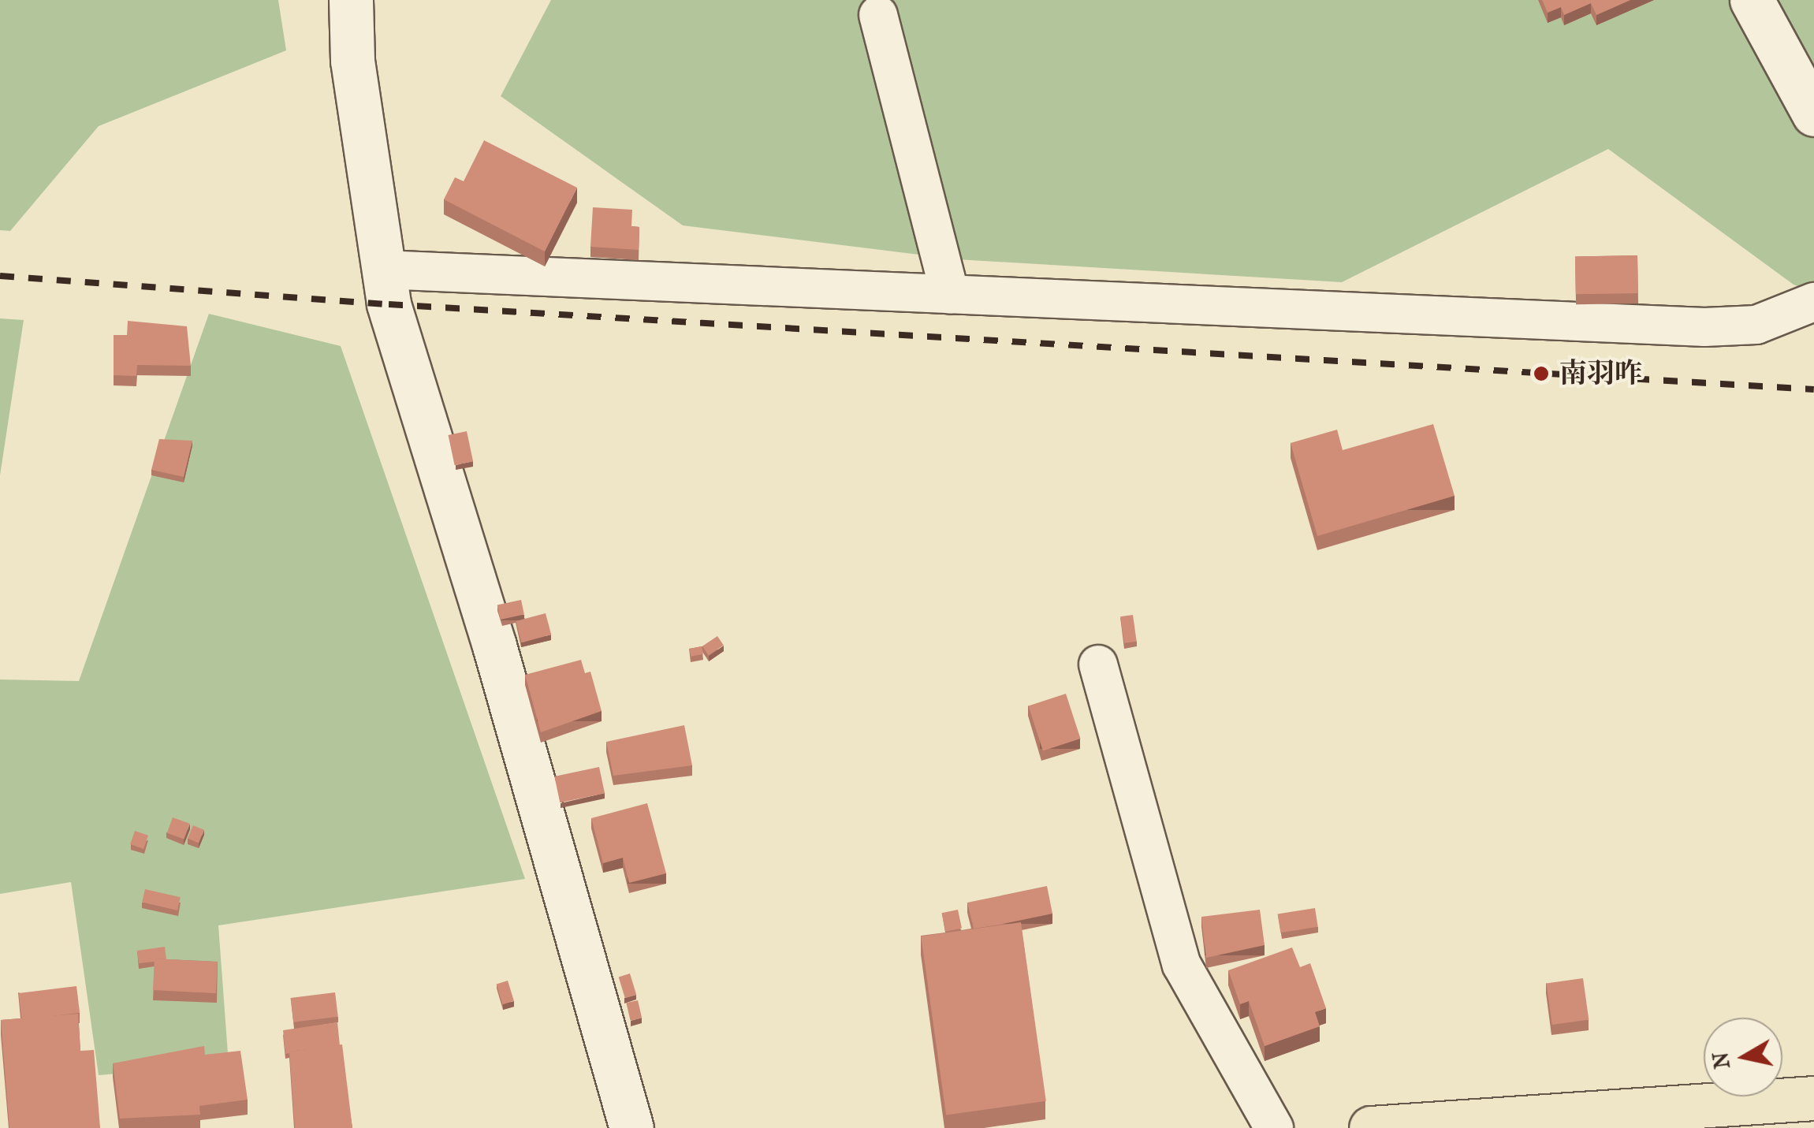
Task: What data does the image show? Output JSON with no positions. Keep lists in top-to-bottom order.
{
  "places": ["南羽咋"],
  "north": "left"
}
